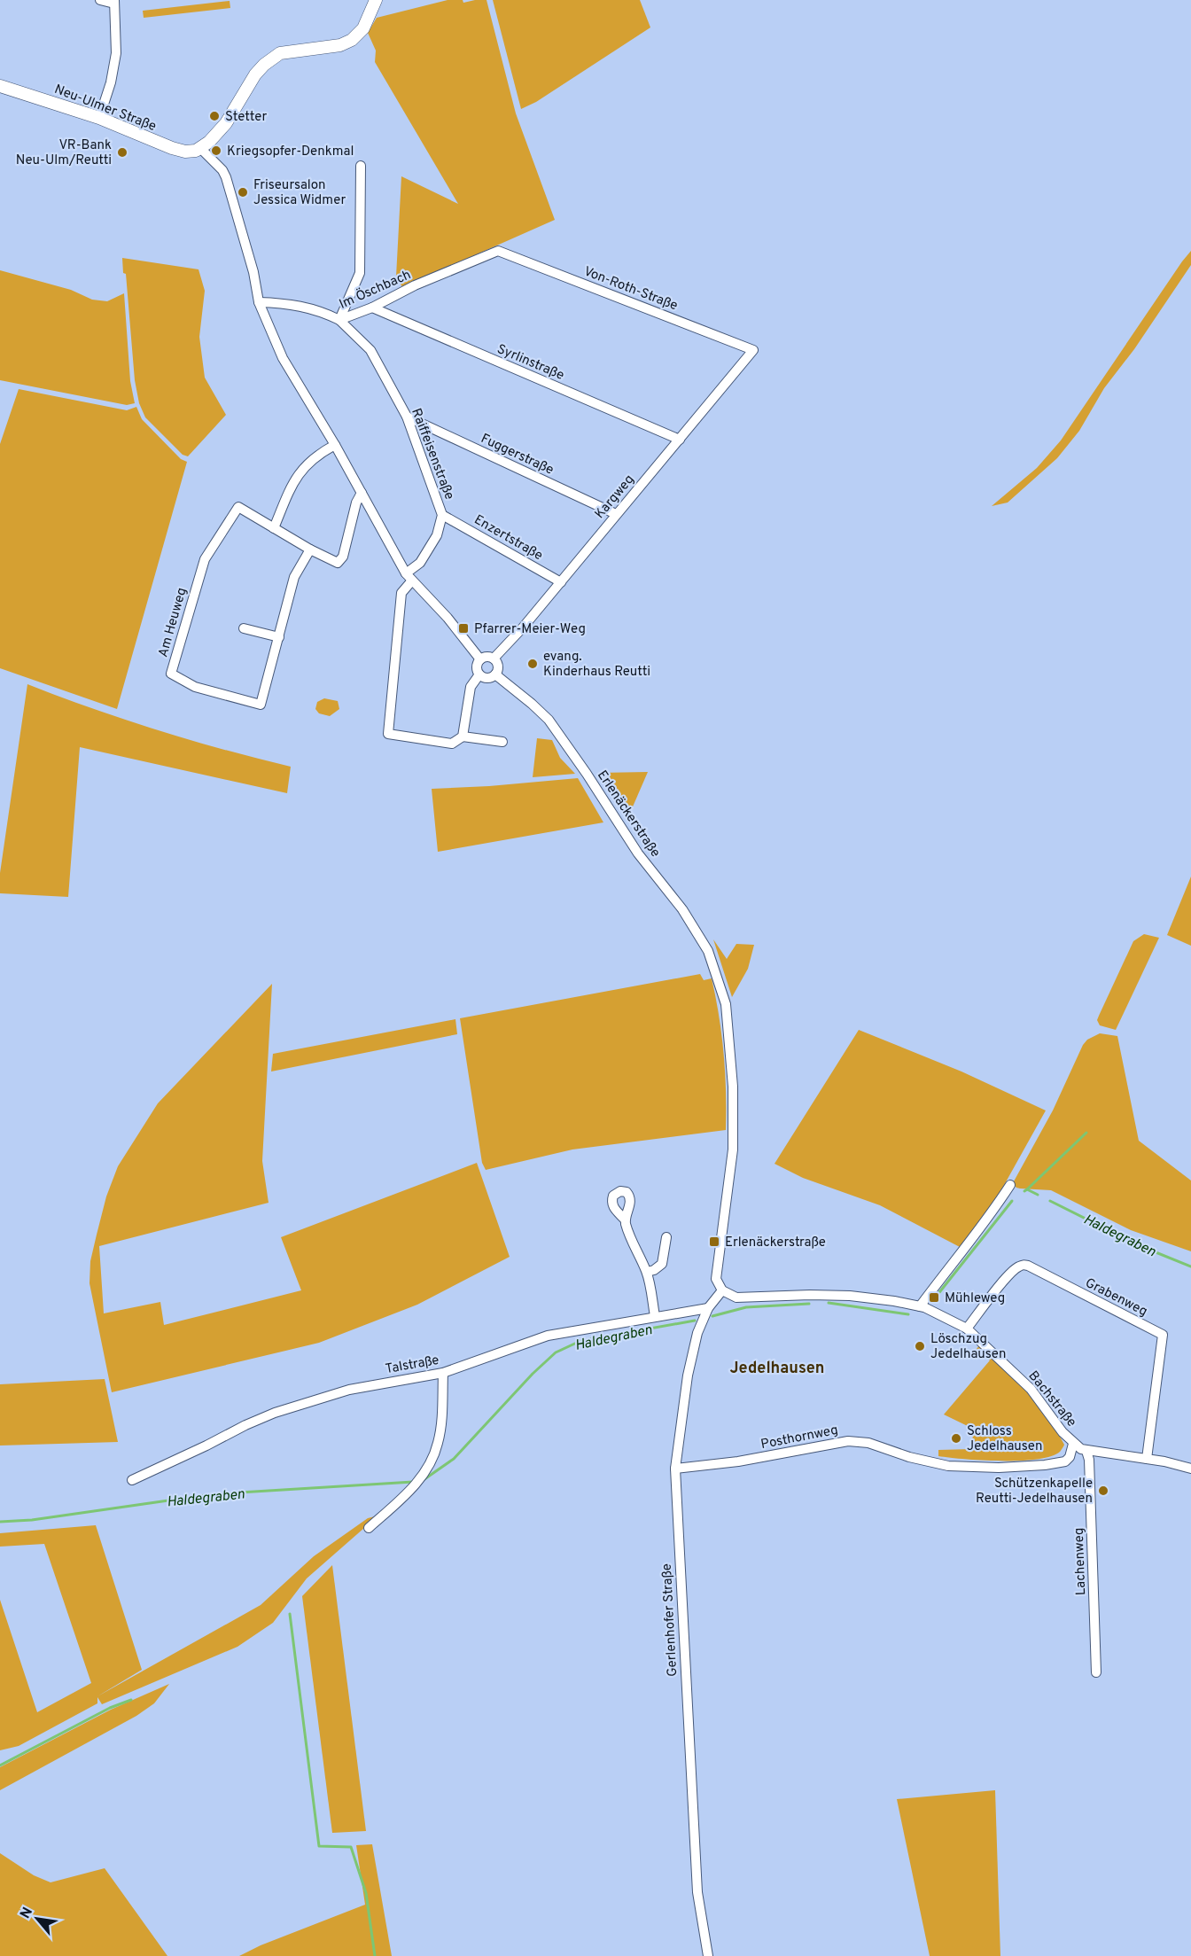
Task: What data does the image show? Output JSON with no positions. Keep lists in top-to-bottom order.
{
  "streets": {
    "main road": ["Neu-Ulmer Straße"],
    "street": [
      "Von-Roth-Straße",
      "Im Öschbach",
      "Syrlinstraße",
      "Raiffeisenstraße",
      "Fuggerstraße",
      "Kargweg",
      "Enzertstraße",
      "Am Heuweg",
      "Erlenäckerstraße",
      "Grabenweg",
      "Talstraße",
      "Bachstraße",
      "Posthornweg",
      "Lachenweg",
      "Gerlenhofer Straße"
    ]
  },
  "crossings": [
    ["Von-Roth-Straße", "Im Öschbach"],
    ["Von-Roth-Straße", "Kargweg"],
    ["Im Öschbach", "Syrlinstraße"],
    ["Im Öschbach", "Raiffeisenstraße"],
    ["Syrlinstraße", "Kargweg"],
    ["Raiffeisenstraße", "Fuggerstraße"],
    ["Raiffeisenstraße", "Enzertstraße"],
    ["Fuggerstraße", "Kargweg"],
    ["Kargweg", "Enzertstraße"],
    ["Kargweg", "Erlenäckerstraße"],
    ["Erlenäckerstraße", "Bachstraße"],
    ["Erlenäckerstraße", "Gerlenhofer Straße"],
    ["Grabenweg", "Bachstraße"],
    ["Talstraße", "Gerlenhofer Straße"],
    ["Bachstraße", "Posthornweg"],
    ["Bachstraße", "Lachenweg"],
    ["Bachstraße", "Gerlenhofer Straße"],
    ["Posthornweg", "Gerlenhofer Straße"]
  ],
  "districts": ["Jedelhausen"],
  "water": ["Haldegraben"],
  "places": {
    "other": [
      "Stetter",
      "Kriegsopfer-Denkmal",
      "VR-Bank Neu-Ulm/Reutti",
      "Friseursalon Jessica Widmer",
      "evang. Kinderhaus Reutti",
      "Löschzug Jedelhausen",
      "Schloss Jedelhausen",
      "Schützenkapelle Reutti-Jedelhausen"
    ],
    "transit": ["Pfarrer-Meier-Weg", "Erlenäckerstraße", "Mühleweg"]
  },
  "north": "top left"
}
